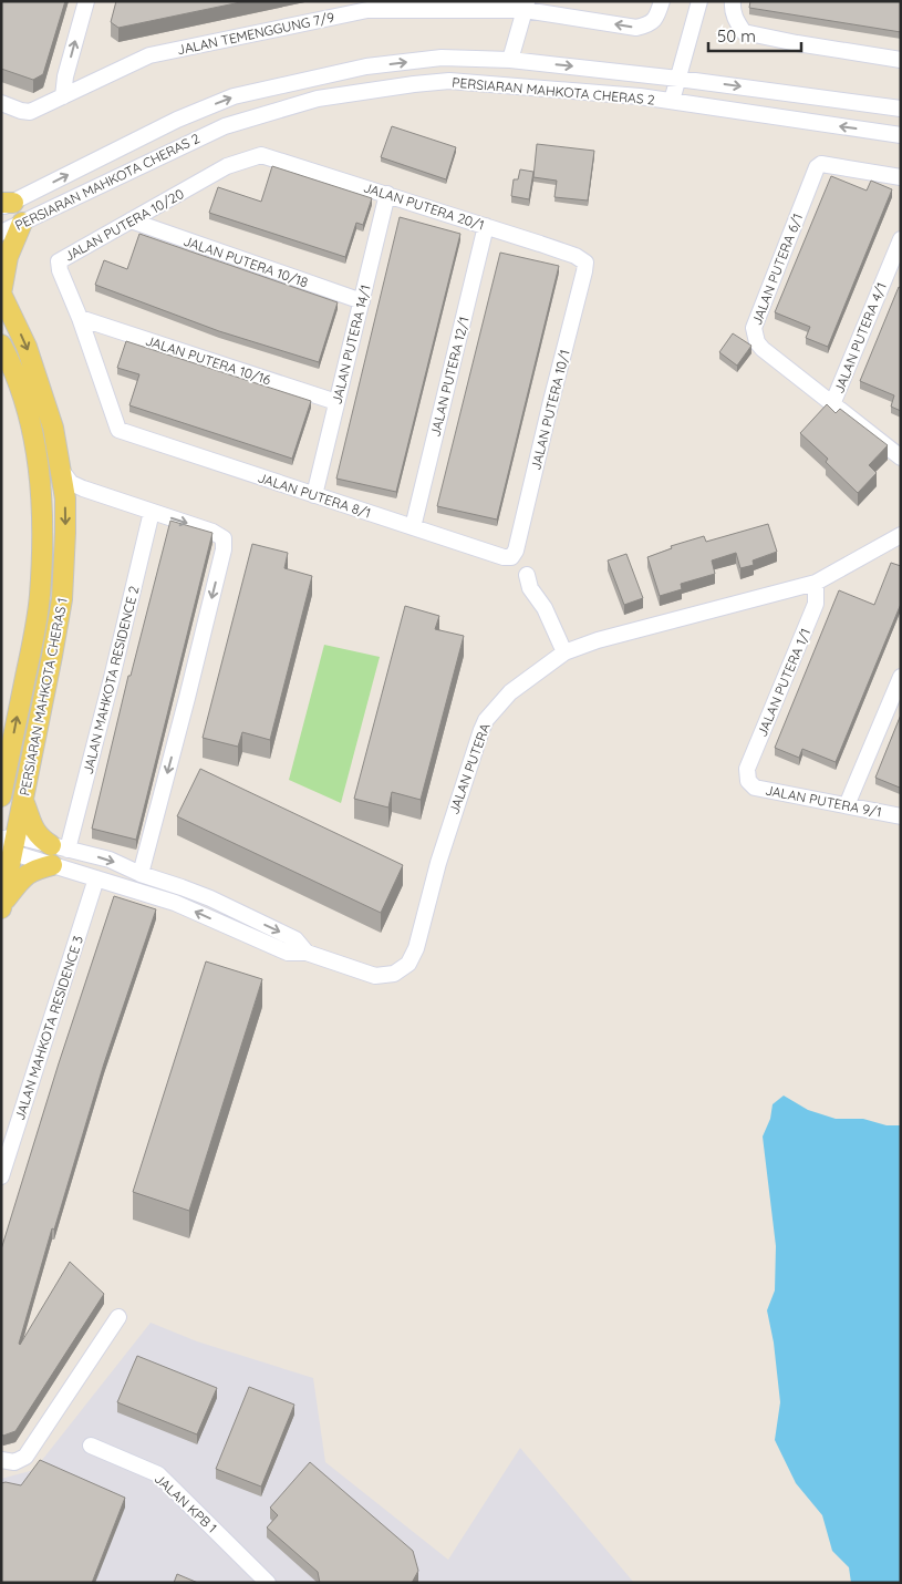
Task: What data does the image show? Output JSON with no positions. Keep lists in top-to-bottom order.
{
  "streets": {
    "main road": ["PERSIARAN MAHKOTA CHERAS 1"],
    "street": [
      "JALAN TEMENGGUNG 7/9",
      "PERSIARAN MAHKOTA CHERAS 2",
      "JALAN PUTERA 20/1",
      "JALAN PUTERA 10/20",
      "JALAN PUTERA 10/18",
      "JALAN PUTERA 6/1",
      "JALAN PUTERA 4/1",
      "JALAN PUTERA 14/1",
      "JALAN PUTERA 10/16",
      "JALAN PUTERA 12/1",
      "JALAN PUTERA 10/1",
      "JALAN PUTERA 8/1",
      "JALAN MAHKOTA RESIDENCE 2",
      "JALAN PUTERA 1/1",
      "JALAN PUTERA",
      "JALAN PUTERA 9/1",
      "JALAN MAHKOTA RESIDENCE 3",
      "JALAN KPB 1"
    ]
  },
  "crossings": [
    ["JALAN PUTERA 20/1", "JALAN PUTERA 10/20"],
    ["JALAN PUTERA 20/1", "JALAN PUTERA 14/1"],
    ["JALAN PUTERA 20/1", "JALAN PUTERA 12/1"],
    ["JALAN PUTERA 20/1", "JALAN PUTERA 10/1"],
    ["JALAN PUTERA 10/20", "JALAN PUTERA 10/18"],
    ["JALAN PUTERA 10/20", "JALAN PUTERA 10/16"],
    ["JALAN PUTERA 10/20", "JALAN PUTERA 8/1"],
    ["JALAN PUTERA 10/18", "JALAN PUTERA 14/1"],
    ["JALAN PUTERA 6/1", "JALAN PUTERA 4/1"],
    ["JALAN PUTERA 14/1", "JALAN PUTERA 10/16"],
    ["JALAN PUTERA 14/1", "JALAN PUTERA 8/1"],
    ["JALAN PUTERA 12/1", "JALAN PUTERA 8/1"],
    ["JALAN PUTERA 10/1", "JALAN PUTERA 8/1"],
    ["JALAN MAHKOTA RESIDENCE 2", "JALAN PUTERA"],
    ["JALAN PUTERA 1/1", "JALAN PUTERA"],
    ["JALAN PUTERA 1/1", "JALAN PUTERA 9/1"],
    ["PERSIARAN MAHKOTA CHERAS 1", "JALAN PUTERA"],
    ["JALAN PUTERA", "JALAN MAHKOTA RESIDENCE 3"]
  ],
  "scale_bar": "50 m"
}
